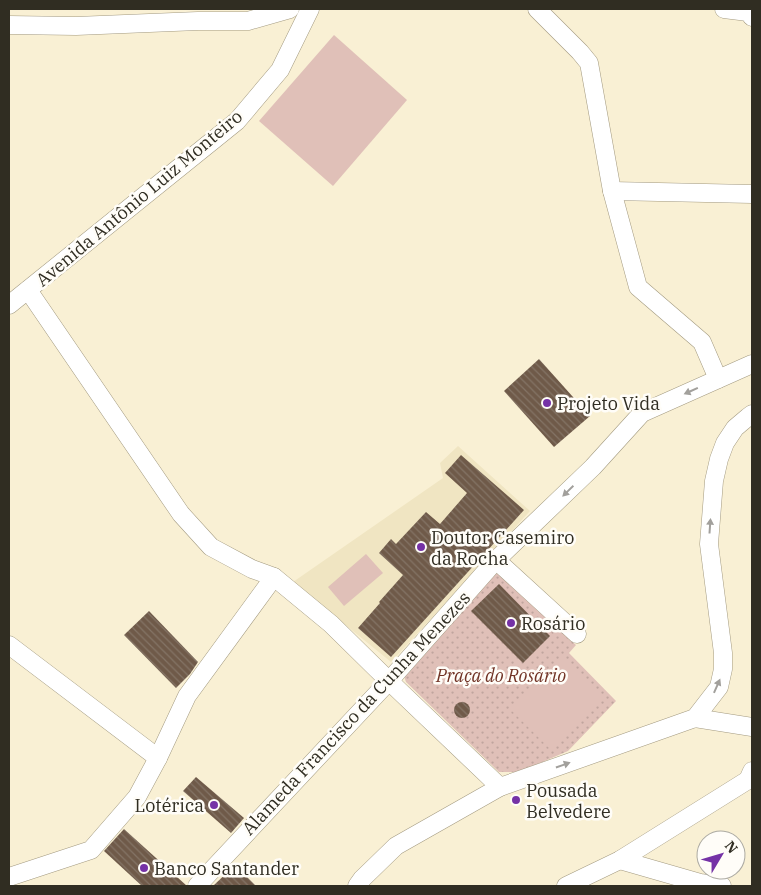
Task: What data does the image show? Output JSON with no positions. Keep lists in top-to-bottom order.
{
  "streets": {
    "street": ["Avenida Antônio Luiz Monteiro", "Alameda Francisco da Cunha Menezes"]
  },
  "one_way": ["Alameda Francisco da Cunha Menezes"],
  "parks": ["Praça do Rosário"],
  "places": [
    "Projeto Vida",
    "Doutor Casemiro da Rocha",
    "Rosário",
    "Pousada Belvedere",
    "Lotérica",
    "Banco Santander"
  ],
  "north": "top right"
}
